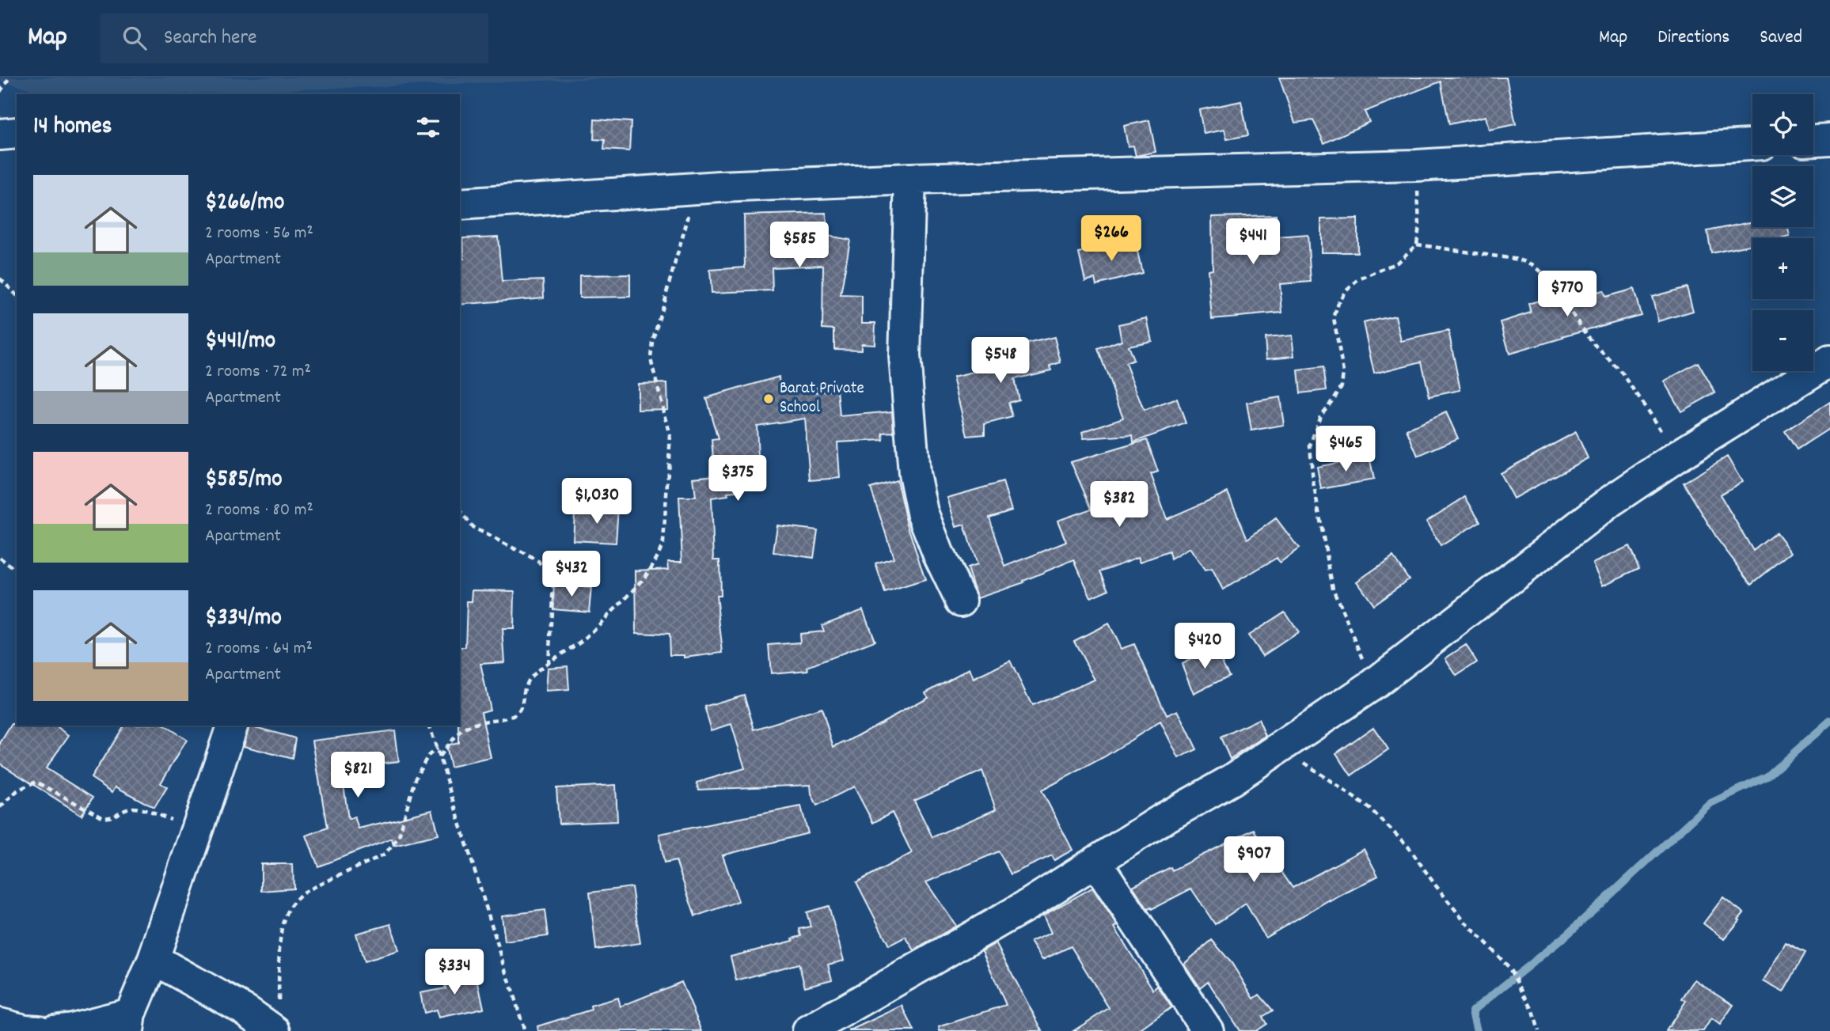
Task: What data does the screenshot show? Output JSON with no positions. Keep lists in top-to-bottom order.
{
  "places": ["Barat Private School"],
  "page": {
    "header": "Map",
    "search": "Search here",
    "nav": ["Map", "Directions", "Saved"],
    "map_buttons": ["+", "−"],
    "heading": "14 homes",
    "list": [
      {
        "name": "$266/mo",
        "note": "2 rooms · 56 m² · Apartment"
      },
      {
        "name": "$441/mo",
        "note": "2 rooms · 72 m² · Apartment"
      },
      {
        "name": "$585/mo",
        "note": "2 rooms · 80 m² · Apartment"
      },
      {
        "name": "$334/mo",
        "note": "2 rooms · 64 m² · Apartment"
      }
    ],
    "price": [
      "$266",
      "$441",
      "$585",
      "$770",
      "$548",
      "$465",
      "$375",
      "$1,030",
      "$382",
      "$432",
      "$420",
      "$821",
      "$907",
      "$334"
    ]
  }
}
